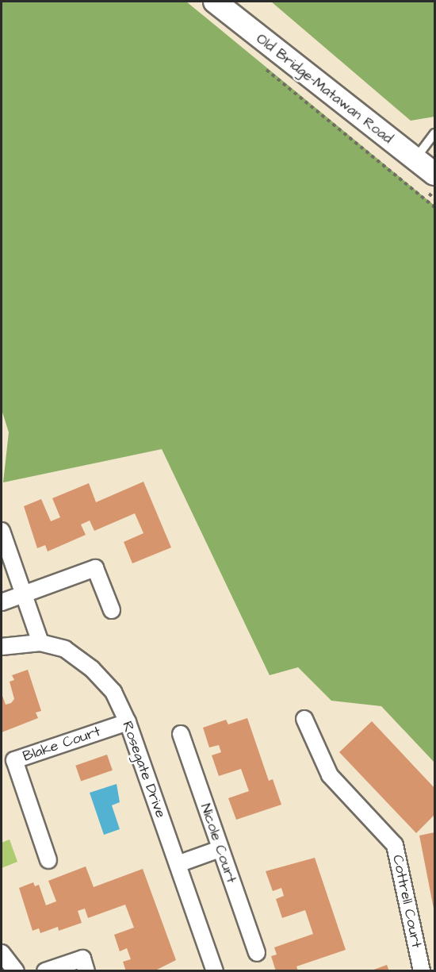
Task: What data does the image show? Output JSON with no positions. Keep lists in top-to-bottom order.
{
  "streets": {
    "main road": ["Old Bridge-Matawan Road"],
    "street": [
      "Blake Court",
      "Rosegate Drive",
      "Nicole Court",
      "Cottrell Court"
    ]
  },
  "crossings": [
    ["Blake Court", "Rosegate Drive"]
  ]
}
